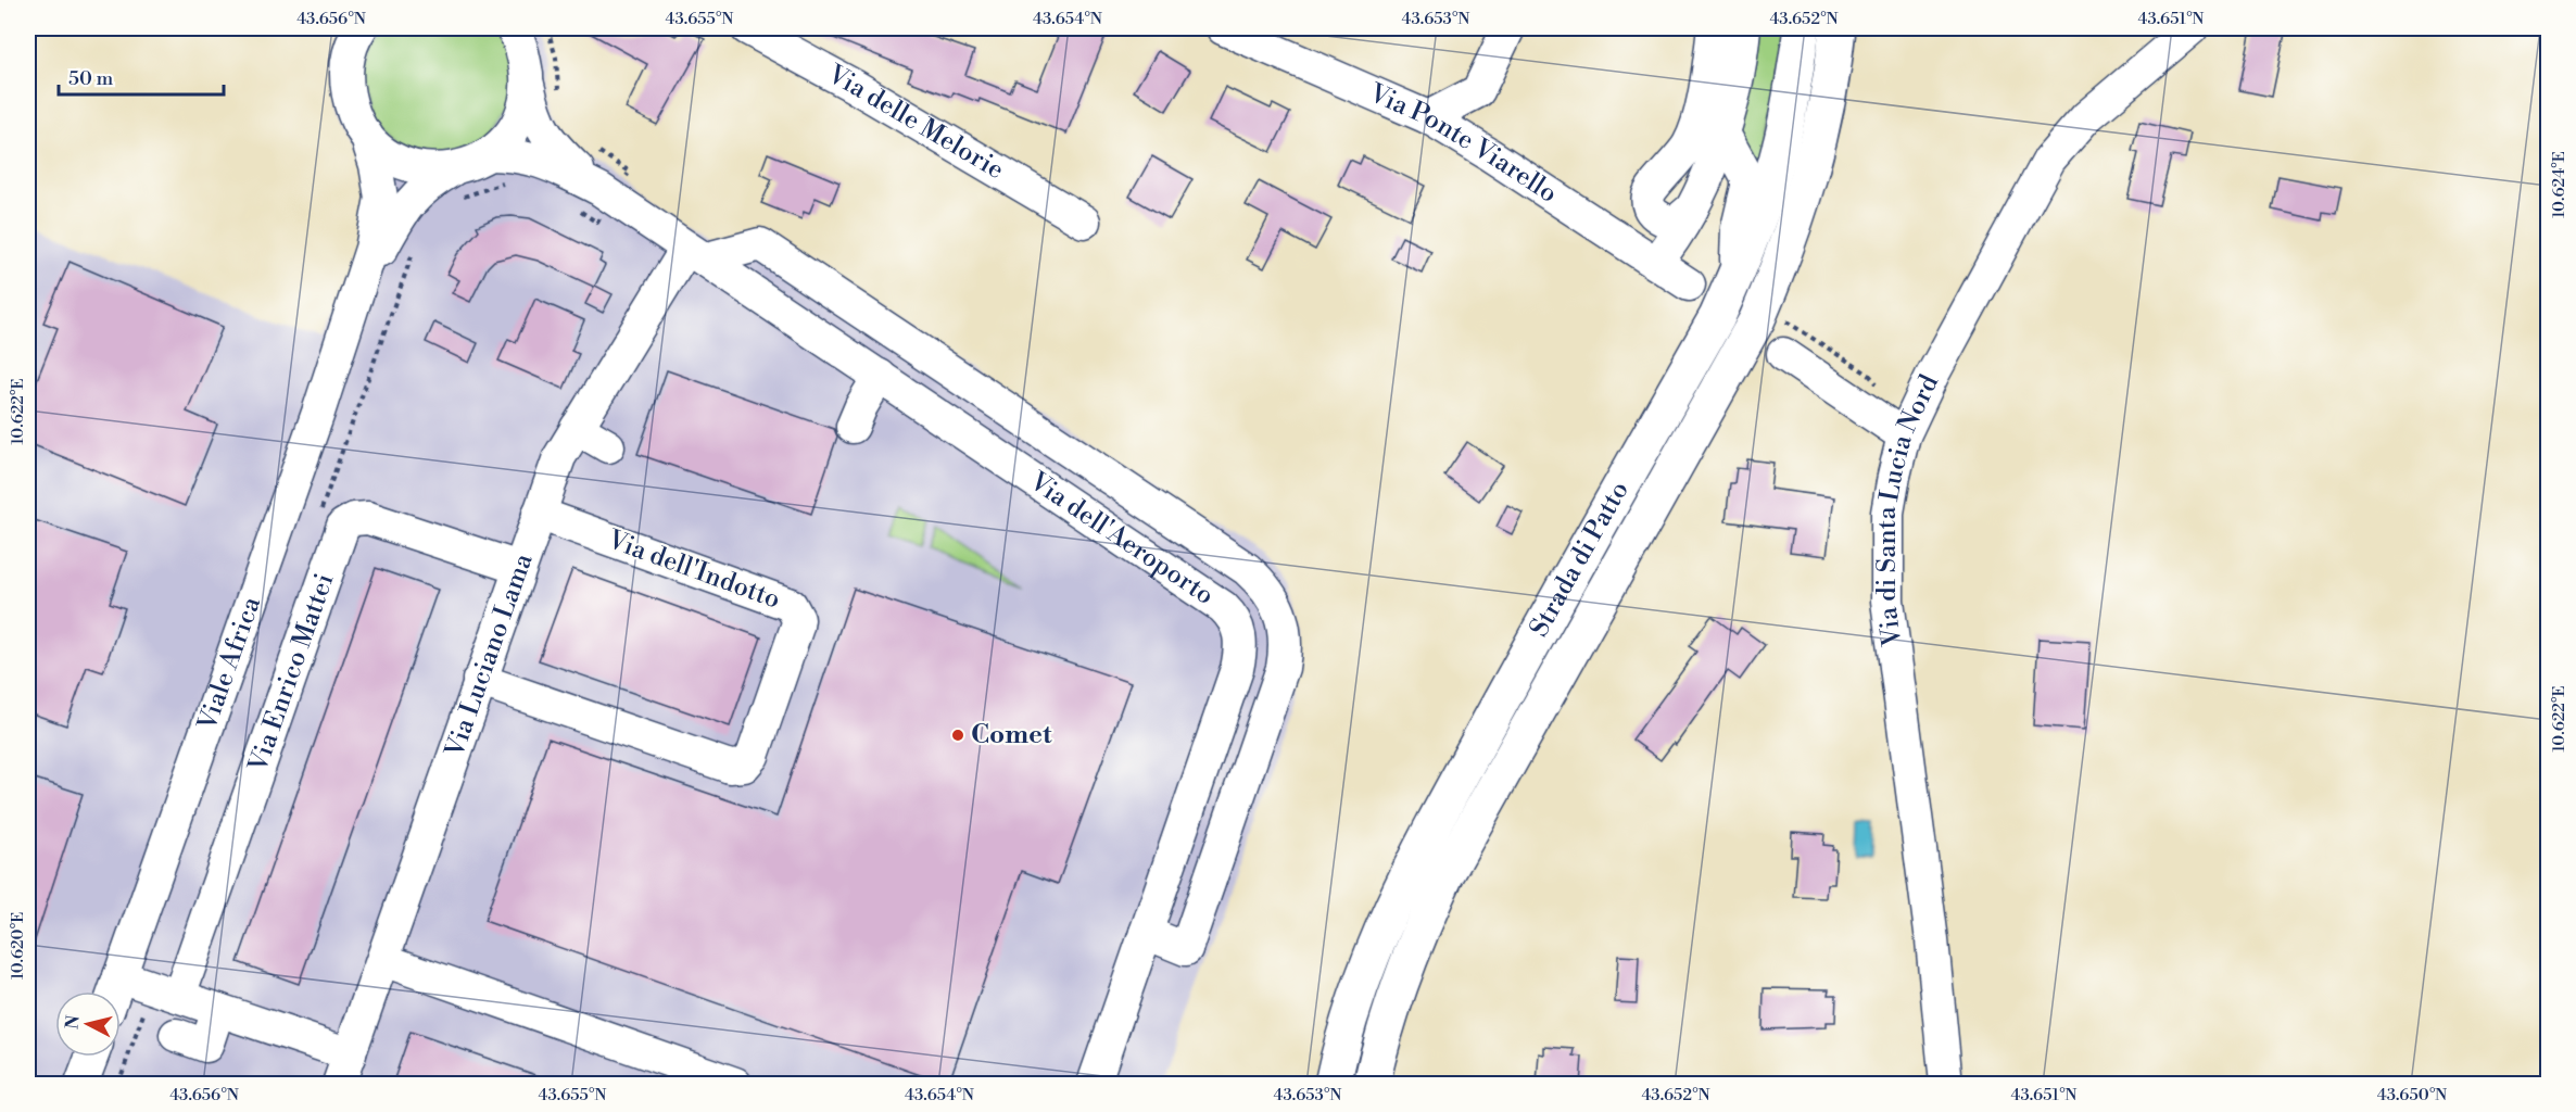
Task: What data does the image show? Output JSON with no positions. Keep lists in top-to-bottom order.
{
  "streets": {
    "main road": ["Strada di Patto"],
    "street": [
      "Via delle Melorie",
      "Via Ponte Viarello",
      "Via di Santa Lucia Nord",
      "Via dell'Aeroporto",
      "Via dell'Indotto",
      "Via Luciano Lama",
      "Viale Africa",
      "Via Enrico Mattei"
    ]
  },
  "crossings": [
    ["Via dell'Aeroporto", "Via Luciano Lama"],
    ["Via dell'Aeroporto", "Viale Africa"],
    ["Via dell'Indotto", "Via Luciano Lama"],
    ["Via Luciano Lama", "Via Enrico Mattei"]
  ],
  "places": ["Comet"],
  "scale_bar": "50 m",
  "north": "left",
  "coordinates": [
    "43.656°N",
    "43.655°N",
    "43.654°N",
    "43.653°N",
    "43.652°N",
    "43.651°N",
    "10.624°E",
    "10.622°E",
    "10.620°E",
    "43.650°N"
  ]
}
